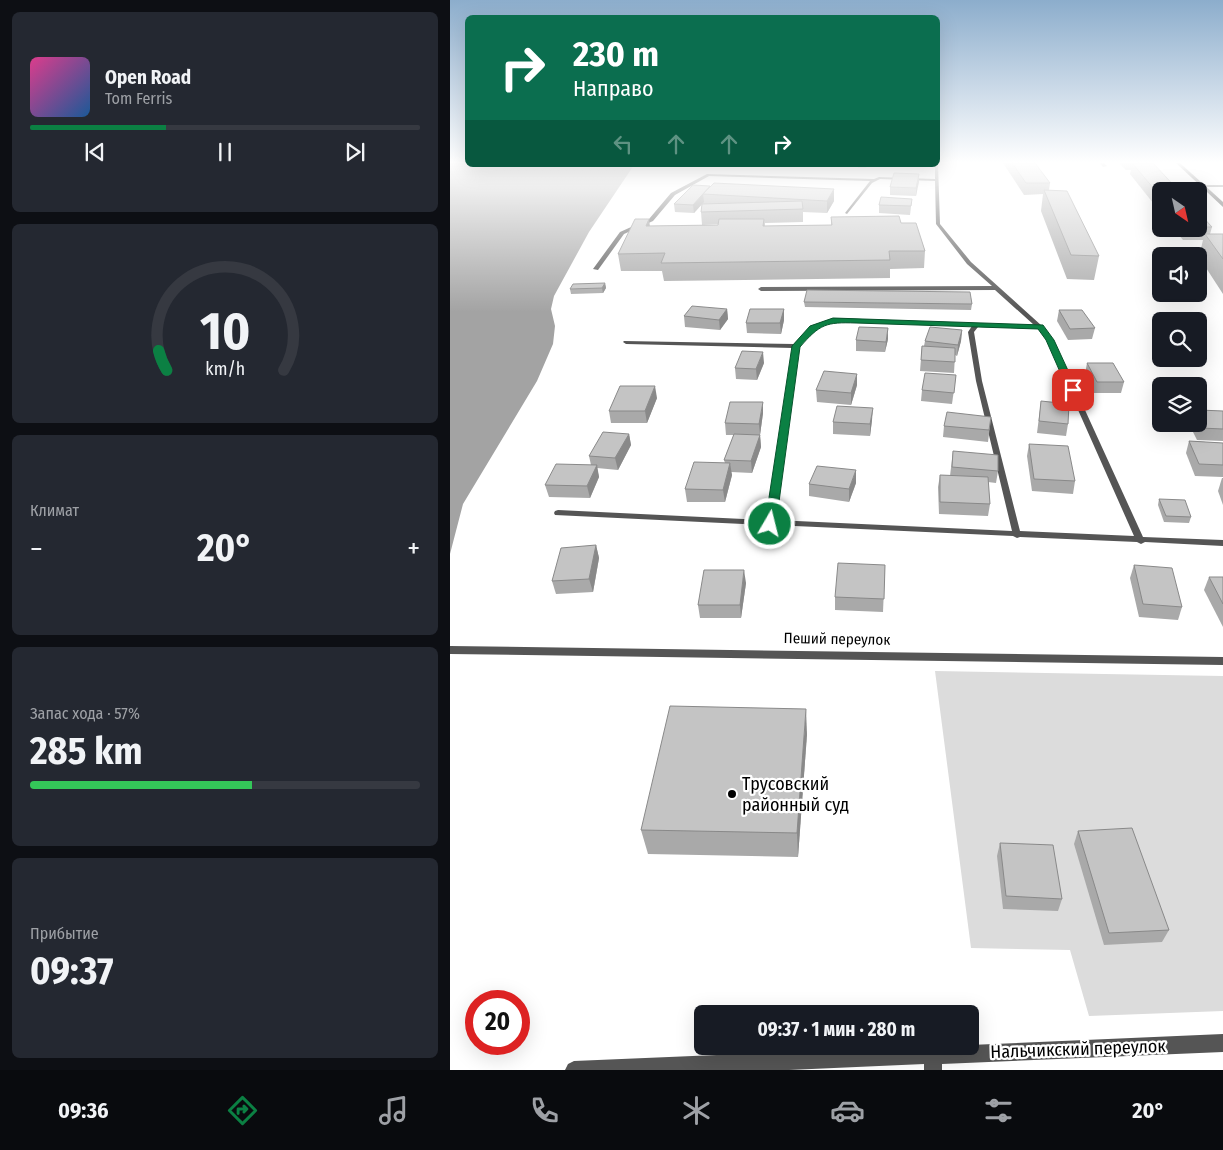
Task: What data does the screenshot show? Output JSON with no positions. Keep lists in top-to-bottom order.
{
  "streets": {
    "street": ["Пеший переулок", "Нальчикский переулок"]
  },
  "places": ["Трусовский районный суд"],
  "north": "bottom right",
  "page": {
    "turn": ["230 m", "Направо"],
    "song": ["Open Road", "Tom Ferris"],
    "tile": [
      "Климат",
      ["Запас хода · 57%", "285 km"],
      ["Прибытие", "09:37"]
    ],
    "heat": ["−", "20°", "+"],
    "limit": "20",
    "trip": "09:37 · 1 мин · 280 m",
    "tabs": ["09:36", "20°"],
    "gauge": ["10", "km/h"]
  }
}
